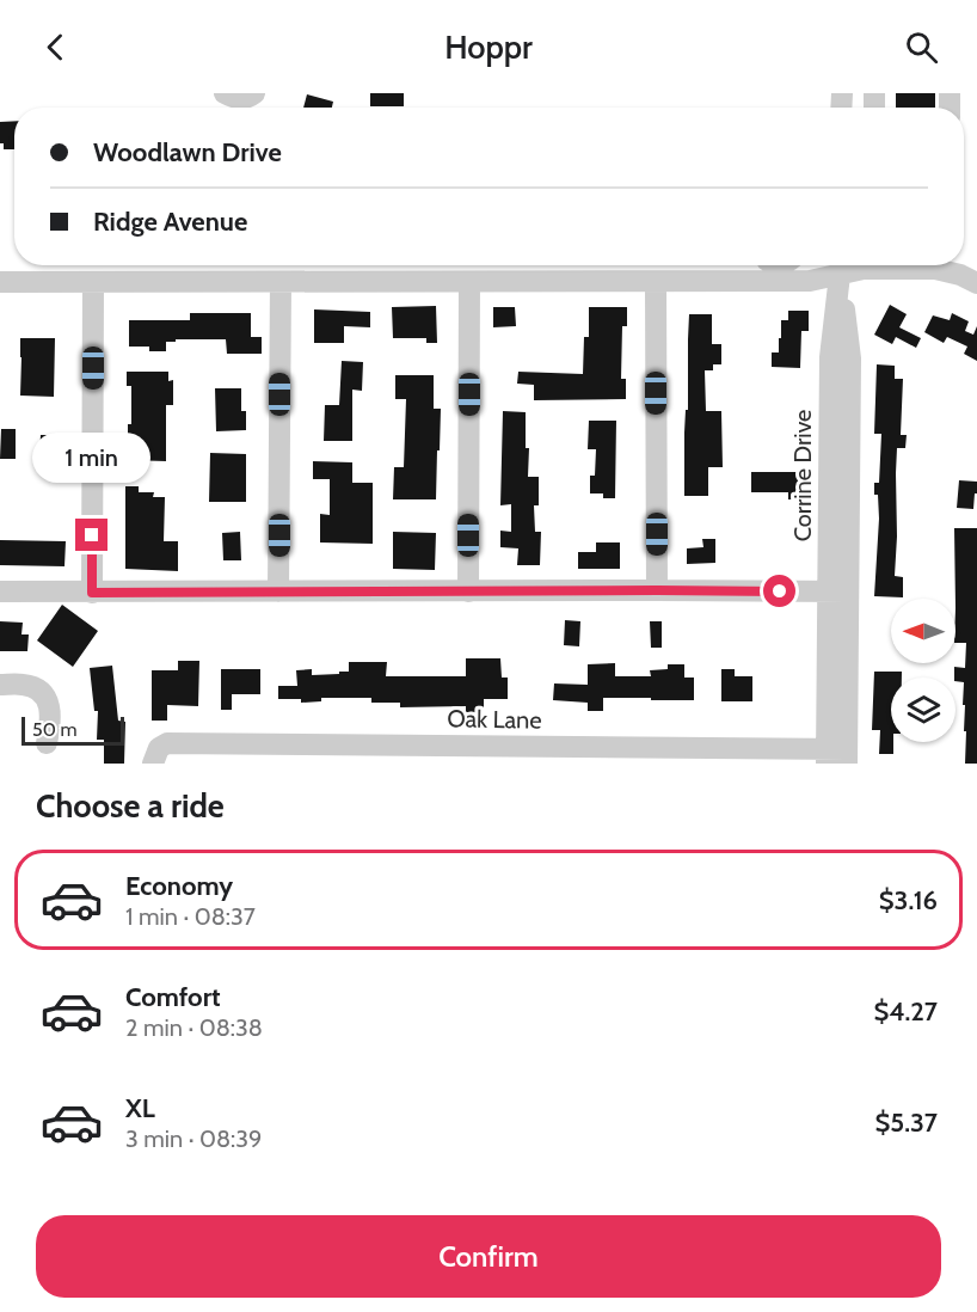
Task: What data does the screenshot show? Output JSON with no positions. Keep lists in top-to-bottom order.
{
  "streets": {
    "street": ["Corrine Drive", "Oak Lane"]
  },
  "crossings": [
    ["Corrine Drive", "Oak Lane"]
  ],
  "scale_bar": "50 m",
  "north": "left",
  "page": {
    "header": "Hoppr",
    "banner": ["Woodlawn Drive", "Ridge Avenue"],
    "bubble": "1 min",
    "scale": "50 m",
    "heading": "Choose a ride",
    "list": [
      {
        "name": "Economy",
        "note": "1 min · 08:37",
        "value": "$3.16"
      },
      {
        "name": "Comfort",
        "note": "2 min · 08:38",
        "value": "$4.27"
      },
      {
        "name": "XL",
        "note": "3 min · 08:39",
        "value": "$5.37"
      }
    ],
    "buttons": "Confirm"
  }
}
